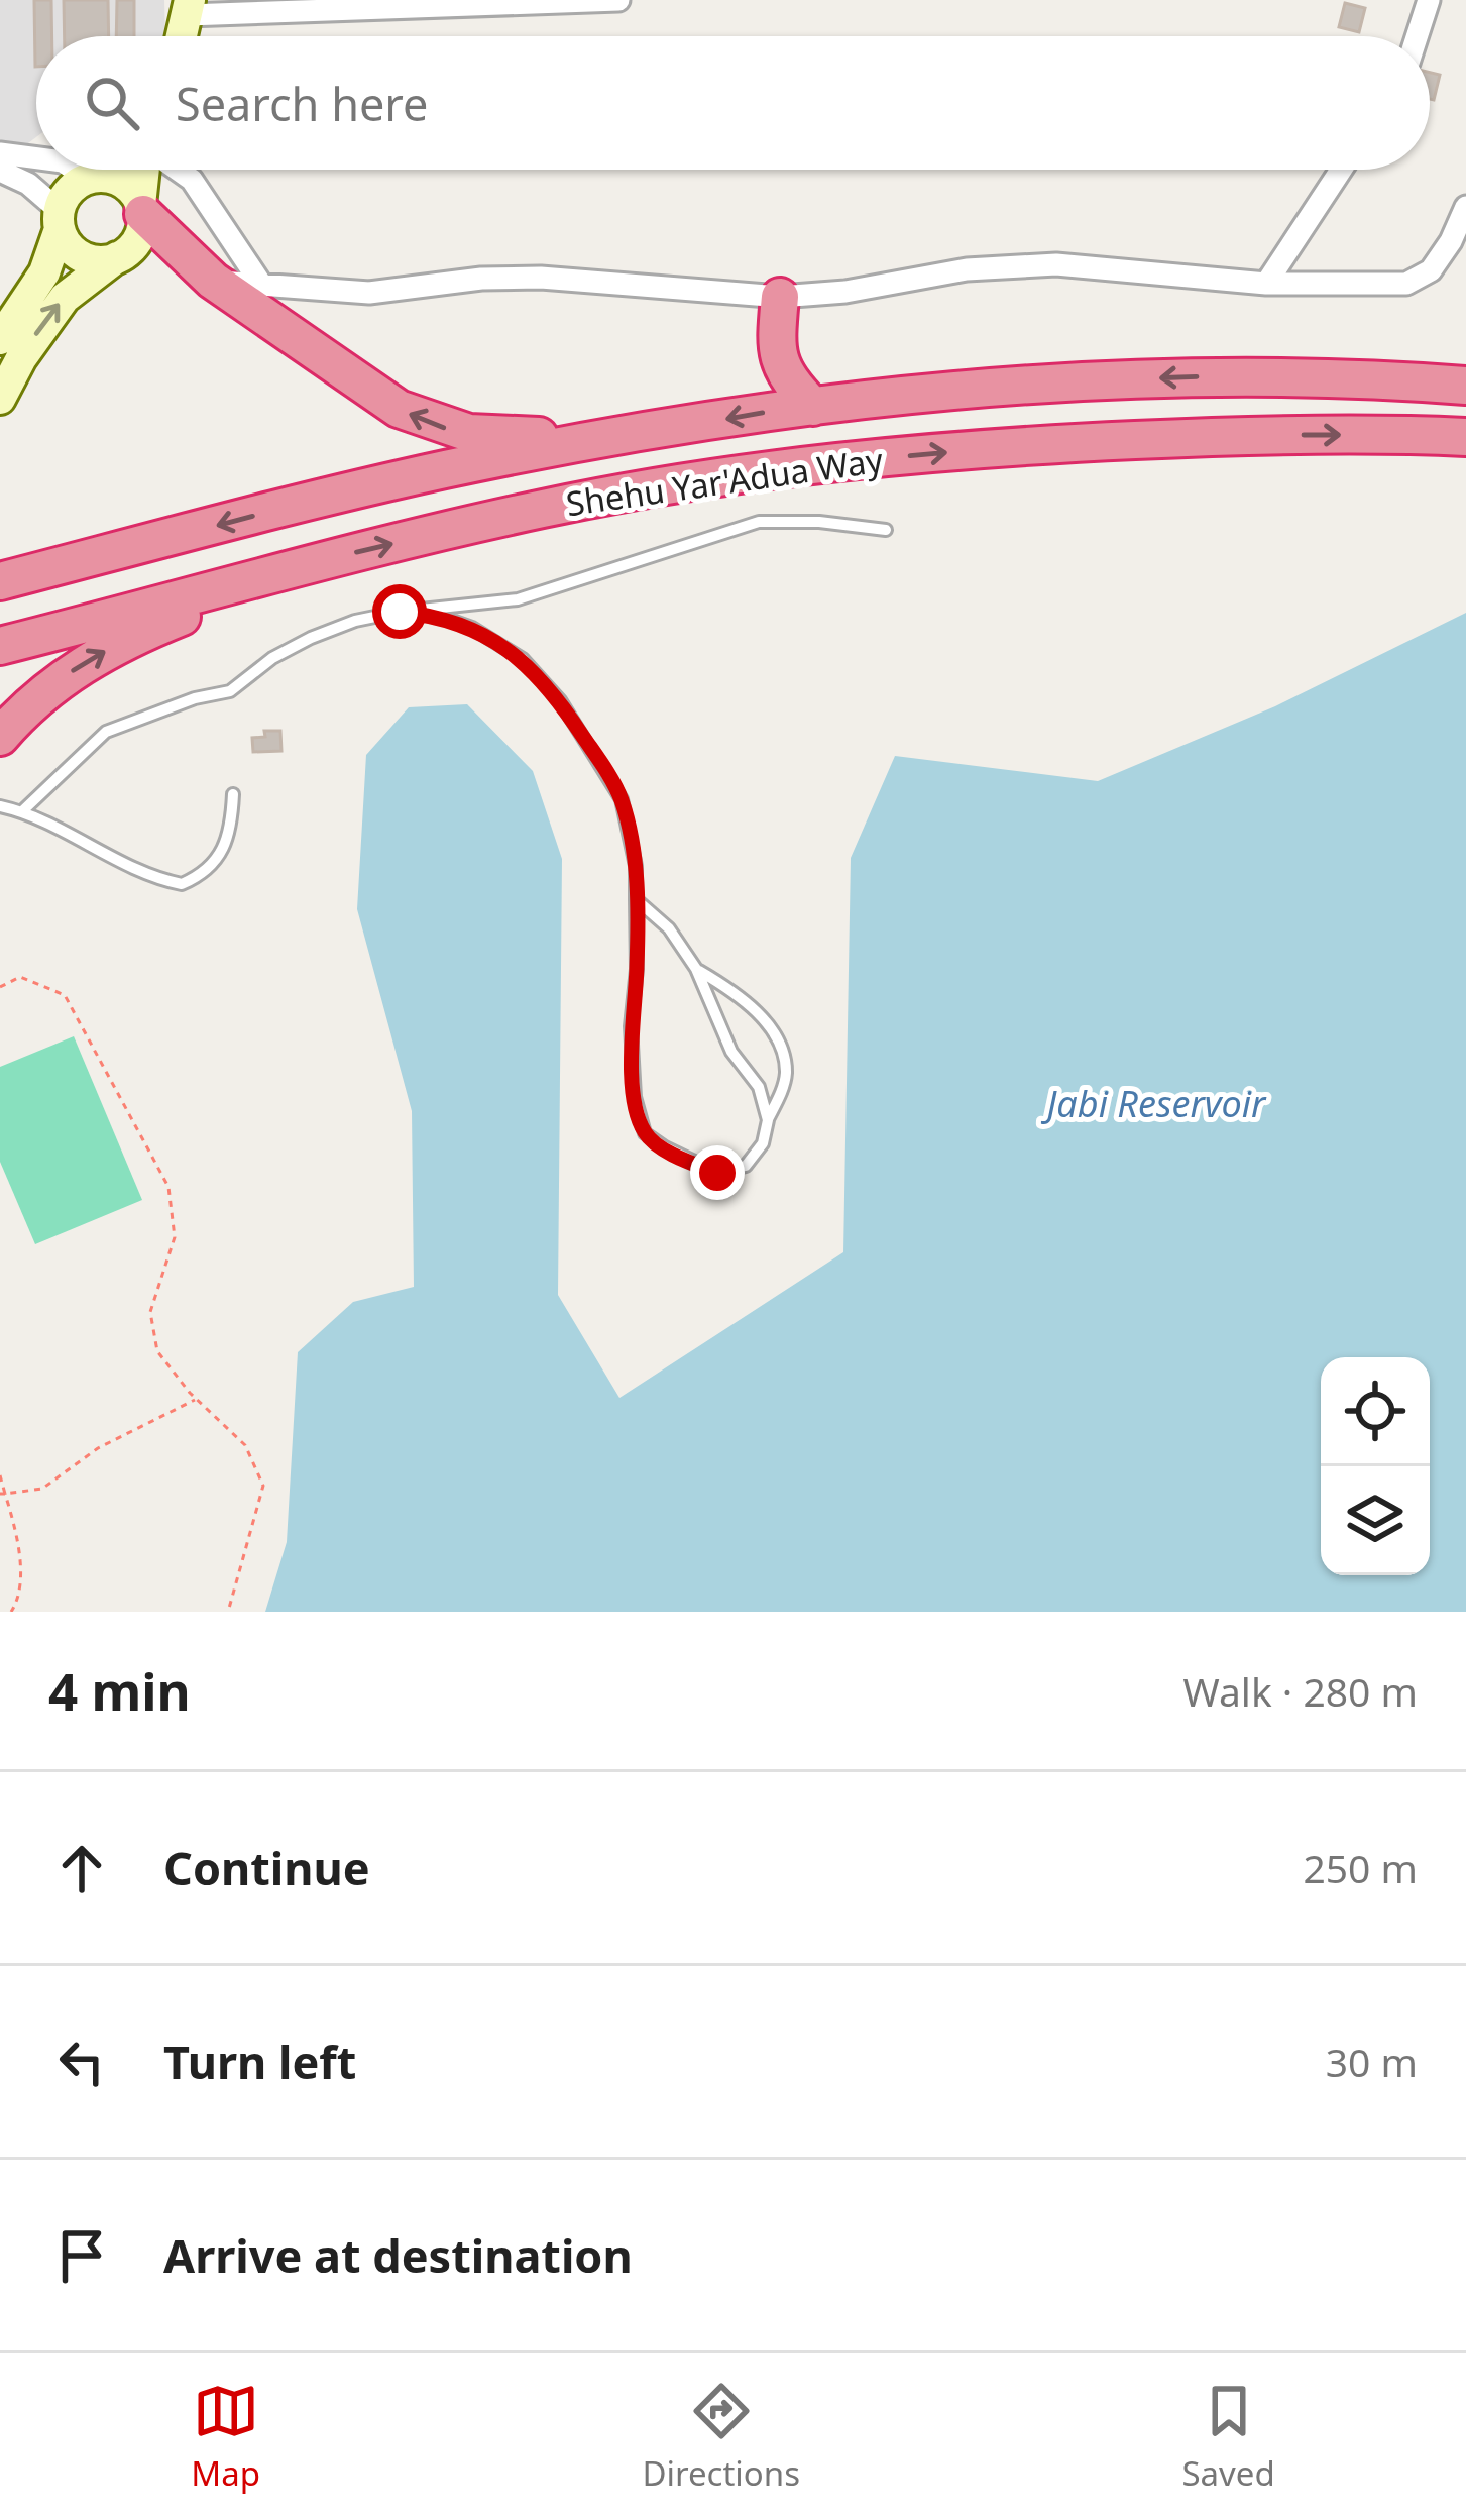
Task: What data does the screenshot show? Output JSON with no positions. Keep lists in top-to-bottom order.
{
  "streets": {
    "highway": ["Shehu Yar'Adua Way"]
  },
  "water": ["Jabi Reservoir"],
  "page": {
    "search": "Search here",
    "heading": ["4 min", "Walk · 280 m"],
    "list": [
      ["Continue", "250 m"],
      ["Turn left", "30 m"],
      "Arrive at destination"
    ],
    "nav": ["Map", "Directions", "Saved"]
  }
}
